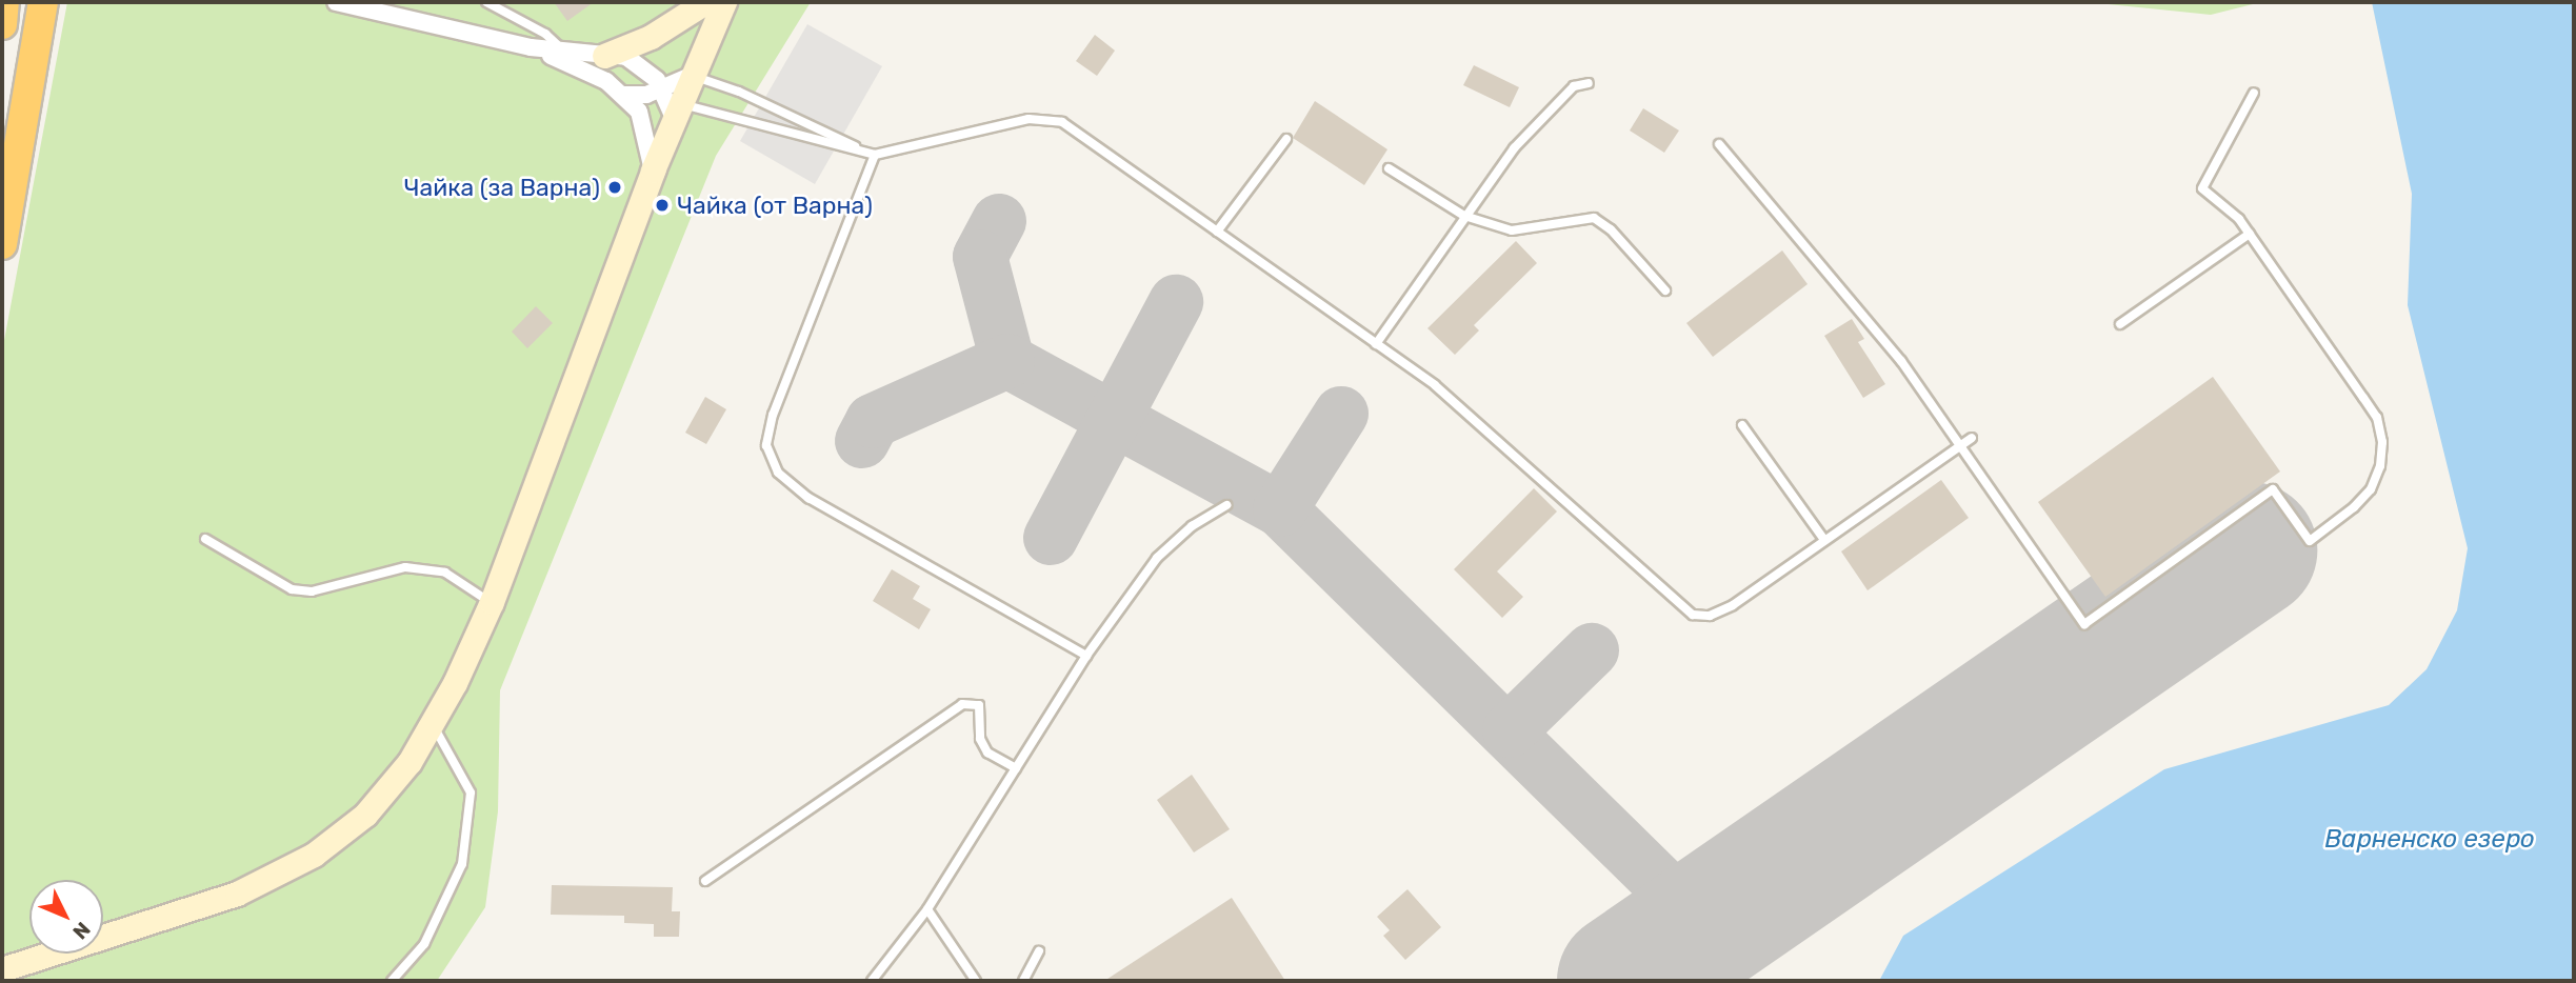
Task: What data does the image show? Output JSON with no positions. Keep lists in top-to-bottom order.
{
  "water": ["Варненско езеро"],
  "places": ["Чайка (за Варна)", "Чайка (от Варна)"],
  "north": "bottom right"
}
